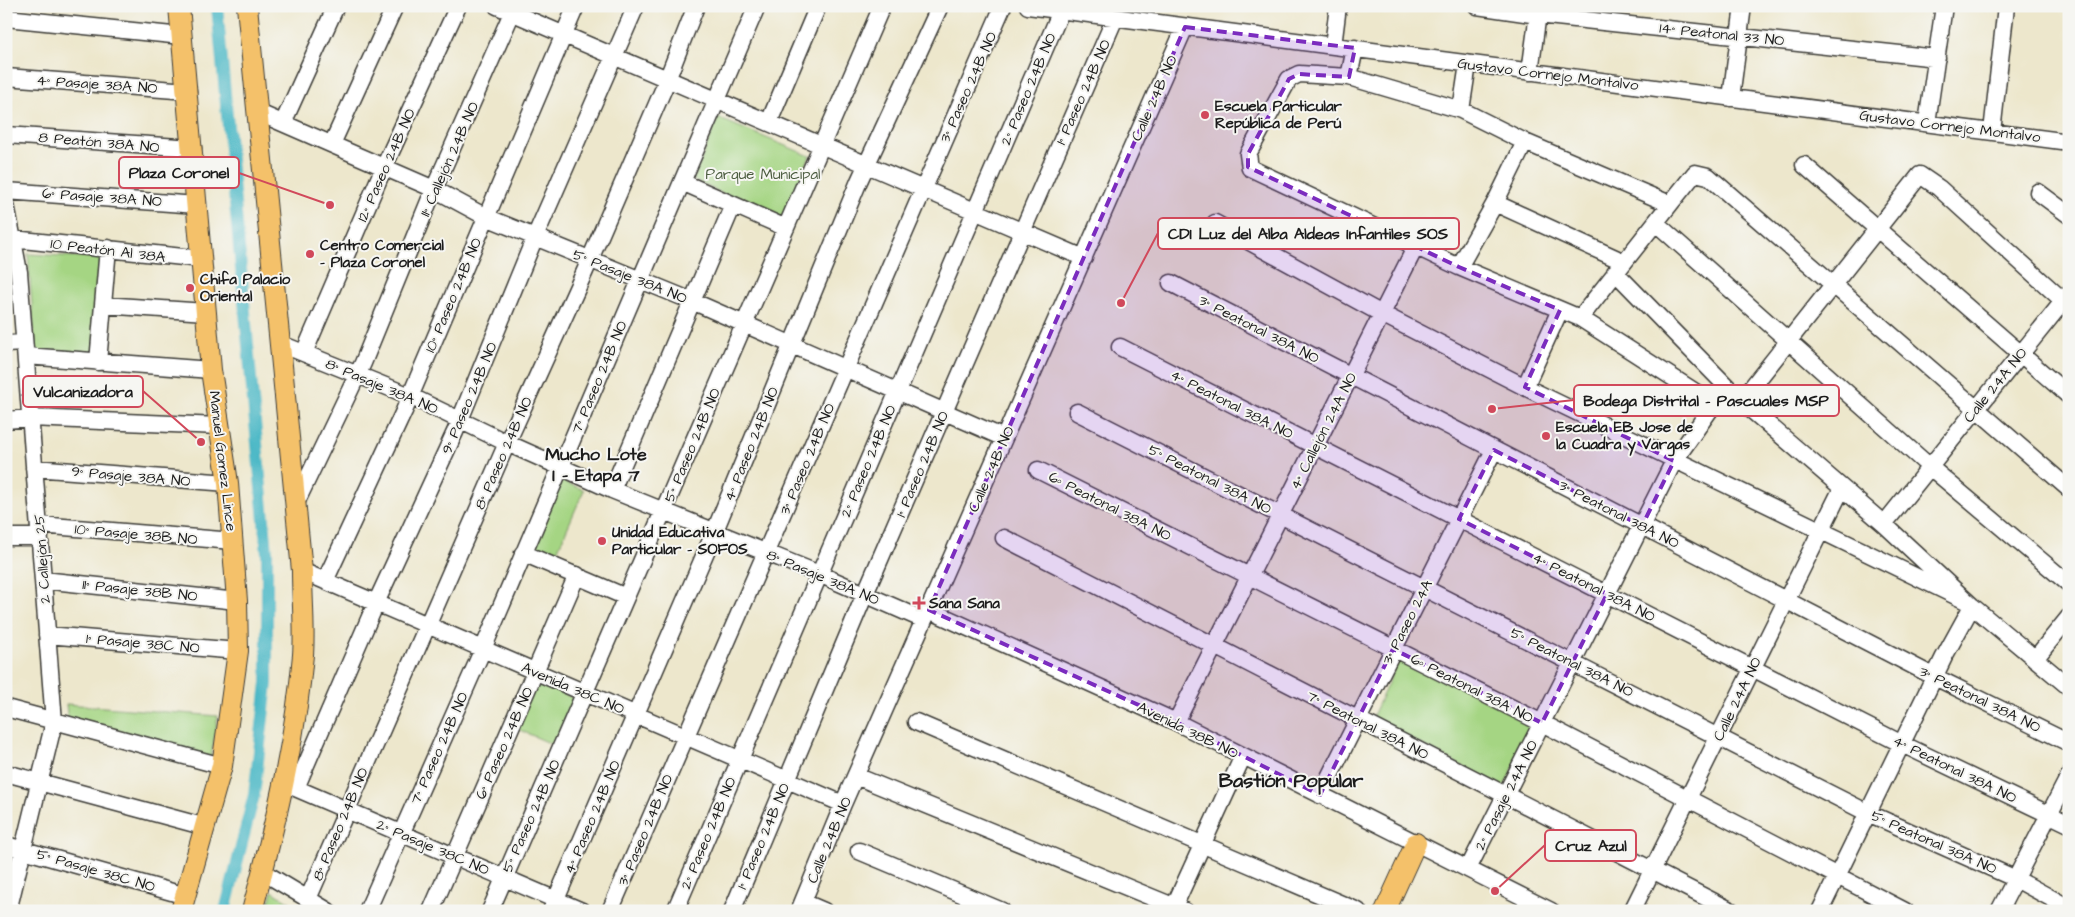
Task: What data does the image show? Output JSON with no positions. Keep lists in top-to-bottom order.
{
  "streets": {
    "main road": ["Manuel Gomez Lince"],
    "street": [
      "14° Peatonal 33 NO",
      "Gustavo Cornejo Montalvo",
      "4° Pasaje 38A NO",
      "3° Paseo 24B NO",
      "2° Paseo 24B NO",
      "1° Paseo 24B NO",
      "Calle 24B NO",
      "8 Peatón 38A NO",
      "11° Callejón 24B NO",
      "12° Paseo 24B NO",
      "6° Pasaje 38A NO",
      "10 Peatón Al 38A",
      "5° Pasaje 38A NO",
      "10° Paseo 24B NO",
      "3° Peatonal 38A NO",
      "7° Paseo 24B NO",
      "Calle 24A NO",
      "8° Pasaje 38A NO",
      "9° Paseo 24B NO",
      "4° Peatonal 38A NO",
      "4° Callejón 24A NO",
      "4° Paseo 24B NO",
      "5° Paseo 24B NO",
      "8° Paseo 24B NO",
      "9° Pasaje 38A NO",
      "5° Peatonal 38A NO",
      "6º Peatonal 38A NO",
      "10° Pasaje 38B NO",
      "2 Callejón 25",
      "11° Pasaje 38B NO",
      "3° Paseo 24A",
      "1° Pasaje 38C NO",
      "Avenida 38C NO",
      "7° Peatonal 38A NO",
      "Avenida 38B NO",
      "6° Paseo 24B NO",
      "2° Pasaje 24A NO",
      "2° Pasaje 38C NO",
      "5° Pasaje 38C NO"
    ]
  },
  "crossings": [
    ["Gustavo Cornejo Montalvo", "2° Paseo 24B NO"],
    ["Gustavo Cornejo Montalvo", "1° Paseo 24B NO"],
    ["Gustavo Cornejo Montalvo", "Calle 24B NO"],
    ["4° Pasaje 38A NO", "Manuel Gomez Lince"],
    ["3° Paseo 24B NO", "5° Pasaje 38A NO"],
    ["3° Paseo 24B NO", "8° Pasaje 38A NO"],
    ["3° Paseo 24B NO", "Avenida 38C NO"],
    ["2° Paseo 24B NO", "5° Pasaje 38A NO"],
    ["2° Paseo 24B NO", "8° Pasaje 38A NO"],
    ["2° Paseo 24B NO", "Avenida 38C NO"],
    ["1° Paseo 24B NO", "5° Pasaje 38A NO"],
    ["1° Paseo 24B NO", "8° Pasaje 38A NO"],
    ["1° Paseo 24B NO", "Avenida 38C NO"],
    ["Calle 24B NO", "5° Pasaje 38A NO"],
    ["Calle 24B NO", "8° Pasaje 38A NO"],
    ["Calle 24B NO", "Avenida 38C NO"],
    ["Calle 24B NO", "Avenida 38B NO"],
    ["8 Peatón 38A NO", "Manuel Gomez Lince"],
    ["11° Callejón 24B NO", "5° Pasaje 38A NO"],
    ["11° Callejón 24B NO", "8° Pasaje 38A NO"],
    ["12° Paseo 24B NO", "5° Pasaje 38A NO"],
    ["12° Paseo 24B NO", "8° Pasaje 38A NO"],
    ["6° Pasaje 38A NO", "Manuel Gomez Lince"],
    ["10 Peatón Al 38A", "Manuel Gomez Lince"],
    ["10 Peatón Al 38A", "2 Callejón 25"],
    ["5° Pasaje 38A NO", "10° Paseo 24B NO"],
    ["5° Pasaje 38A NO", "7° Paseo 24B NO"],
    ["5° Pasaje 38A NO", "9° Paseo 24B NO"],
    ["5° Pasaje 38A NO", "4° Paseo 24B NO"],
    ["5° Pasaje 38A NO", "5° Paseo 24B NO"],
    ["5° Pasaje 38A NO", "8° Paseo 24B NO"],
    ["10° Paseo 24B NO", "8° Pasaje 38A NO"],
    ["10° Paseo 24B NO", "Avenida 38C NO"],
    ["3° Peatonal 38A NO", "Calle 24A NO"],
    ["3° Peatonal 38A NO", "4° Callejón 24A NO"],
    ["3° Peatonal 38A NO", "3° Paseo 24A"],
    ["3° Peatonal 38A NO", "2° Pasaje 24A NO"],
    ["7° Paseo 24B NO", "8° Pasaje 38A NO"],
    ["7° Paseo 24B NO", "Avenida 38C NO"],
    ["7° Paseo 24B NO", "2° Pasaje 38C NO"],
    ["Calle 24A NO", "4° Peatonal 38A NO"],
    ["Calle 24A NO", "5° Peatonal 38A NO"],
    ["Calle 24A NO", "6º Peatonal 38A NO"],
    ["Calle 24A NO", "7° Peatonal 38A NO"],
    ["8° Pasaje 38A NO", "9° Paseo 24B NO"],
    ["8° Pasaje 38A NO", "4° Paseo 24B NO"],
    ["8° Pasaje 38A NO", "5° Paseo 24B NO"],
    ["8° Pasaje 38A NO", "8° Paseo 24B NO"],
    ["8° Pasaje 38A NO", "Avenida 38B NO"],
    ["9° Paseo 24B NO", "Avenida 38C NO"],
    ["9° Paseo 24B NO", "2° Pasaje 38C NO"],
    ["4° Peatonal 38A NO", "4° Callejón 24A NO"],
    ["4° Peatonal 38A NO", "3° Paseo 24A"],
    ["4° Peatonal 38A NO", "2° Pasaje 24A NO"],
    ["4° Callejón 24A NO", "5° Peatonal 38A NO"],
    ["4° Callejón 24A NO", "6º Peatonal 38A NO"],
    ["4° Callejón 24A NO", "7° Peatonal 38A NO"],
    ["4° Callejón 24A NO", "Avenida 38B NO"],
    ["4° Paseo 24B NO", "Avenida 38C NO"],
    ["4° Paseo 24B NO", "2° Pasaje 38C NO"],
    ["5° Paseo 24B NO", "Avenida 38C NO"],
    ["5° Paseo 24B NO", "2° Pasaje 38C NO"],
    ["8° Paseo 24B NO", "Avenida 38C NO"],
    ["8° Paseo 24B NO", "2° Pasaje 38C NO"],
    ["Manuel Gomez Lince", "9° Pasaje 38A NO"],
    ["Manuel Gomez Lince", "10° Pasaje 38B NO"],
    ["Manuel Gomez Lince", "11° Pasaje 38B NO"],
    ["Manuel Gomez Lince", "1° Pasaje 38C NO"],
    ["Manuel Gomez Lince", "5° Pasaje 38C NO"],
    ["9° Pasaje 38A NO", "2 Callejón 25"],
    ["5° Peatonal 38A NO", "3° Paseo 24A"],
    ["5° Peatonal 38A NO", "2° Pasaje 24A NO"],
    ["6º Peatonal 38A NO", "3° Paseo 24A"],
    ["6º Peatonal 38A NO", "2° Pasaje 24A NO"],
    ["10° Pasaje 38B NO", "2 Callejón 25"],
    ["2 Callejón 25", "11° Pasaje 38B NO"],
    ["2 Callejón 25", "1° Pasaje 38C NO"],
    ["2 Callejón 25", "5° Pasaje 38C NO"],
    ["3° Paseo 24A", "7° Peatonal 38A NO"],
    ["3° Paseo 24A", "Avenida 38B NO"],
    ["Avenida 38C NO", "6° Paseo 24B NO"],
    ["7° Peatonal 38A NO", "2° Pasaje 24A NO"],
    ["Avenida 38B NO", "2° Pasaje 24A NO"],
    ["6° Paseo 24B NO", "2° Pasaje 38C NO"]
  ],
  "districts": ["Mucho Lote I - Etapa 7", "Bastión Popular"],
  "parks": ["Parque Municipal"],
  "places": {
    "other": [
      "Escuela Particular República de Perú",
      "Plaza Coronel",
      "Centro Comercial - Plaza Coronel",
      "Chifa Palacio Oriental",
      "CDI Luz del Alba Aldeas Infantiles SOS",
      "Bodega Distrital - Pascuales MSP",
      "Escuela EB Jose de la Cuadra y Vargas",
      "Vulcanizadora",
      "Unidad Educativa Particular - SOFOS",
      "Cruz Azul"
    ],
    "health": ["Sana Sana"]
  }
}
